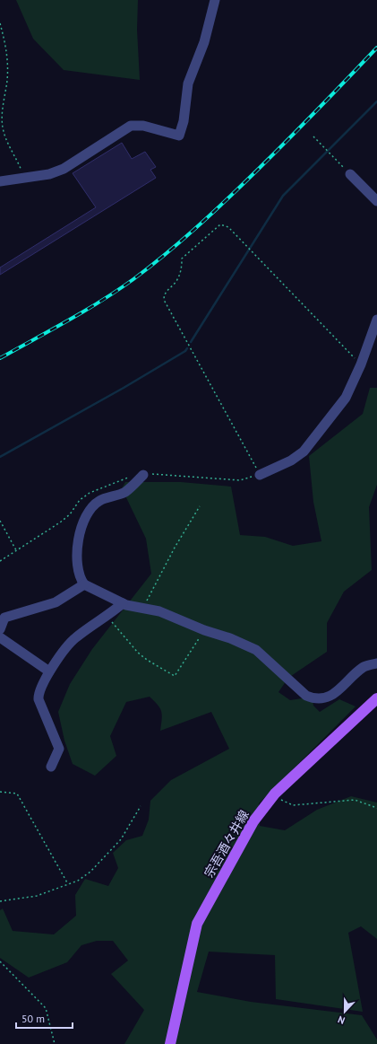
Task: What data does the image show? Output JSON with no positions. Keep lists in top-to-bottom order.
{
  "streets": {
    "main road": ["宗吾酒々井線"]
  },
  "scale_bar": "50 m",
  "north": "bottom"
}
